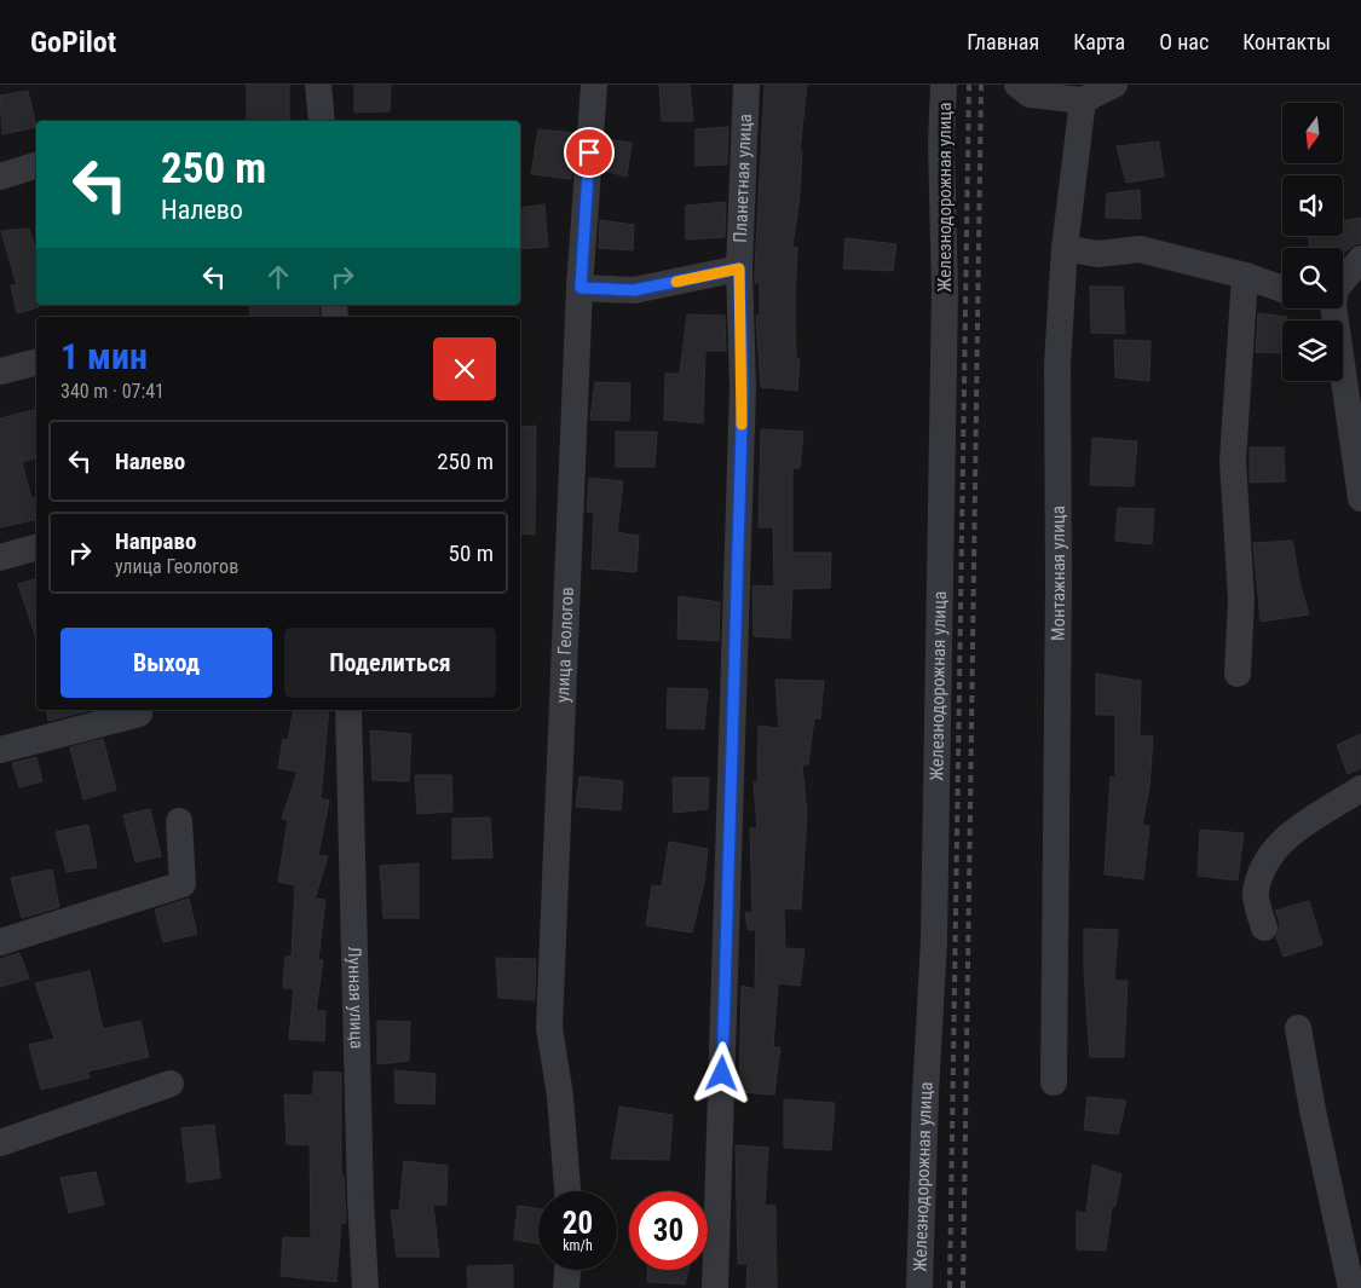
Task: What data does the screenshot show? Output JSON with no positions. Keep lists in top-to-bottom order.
{
  "streets": {
    "street": [
      "Планетная улица",
      "Железнодорожная улица",
      "Монтажная улица",
      "улица Геологов",
      "Лунная улица"
    ]
  },
  "north": "bottom",
  "page": {
    "header": "GoPilot",
    "nav": [
      "Главная",
      "Карта",
      "О нас",
      "Контакты"
    ],
    "turn": ["250 m", "Налево"],
    "heading": ["1 мин", "340 m · 07:41"],
    "list": [
      {
        "name": "Налево",
        "value": "250 m"
      },
      {
        "name": "Направо",
        "note": "улица Геологов",
        "value": "50 m"
      }
    ],
    "buttons": ["Выход", "Поделиться"],
    "speed": "20 km/h",
    "limit": "30"
  }
}
